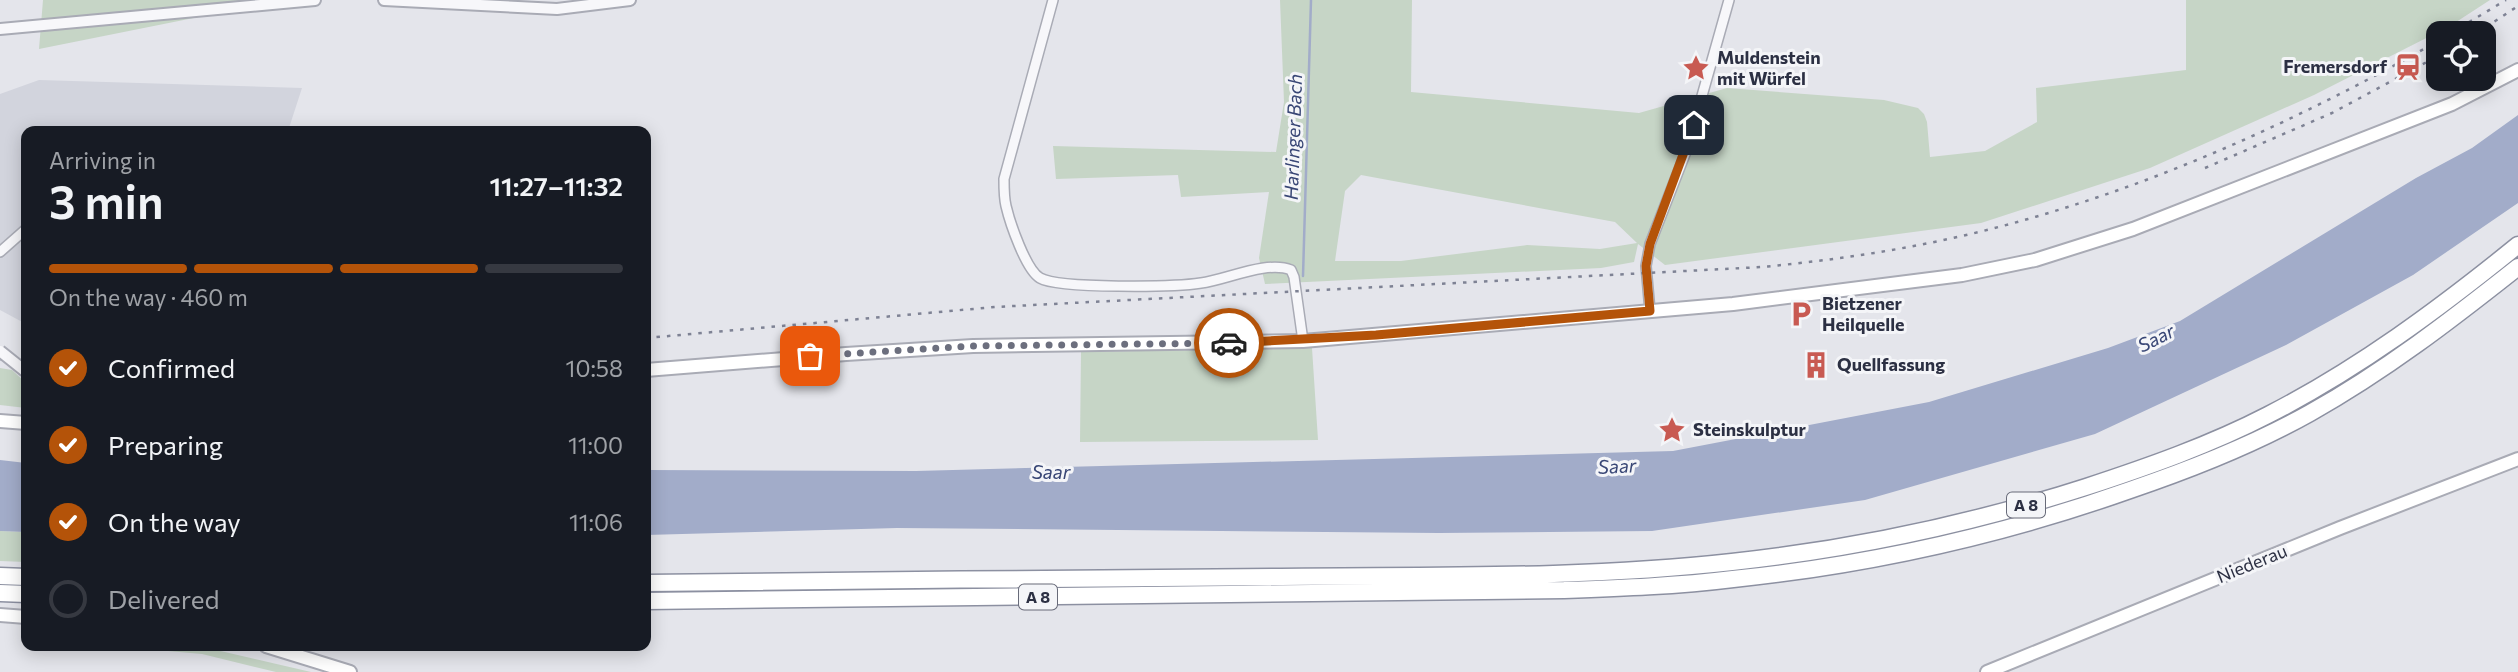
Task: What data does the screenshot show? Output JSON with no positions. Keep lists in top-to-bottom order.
{
  "streets": {
    "highway": ["A 8"],
    "main road": ["Niederau"]
  },
  "water": ["Harlinger Bach", "Saar"],
  "places": {
    "station": ["Fremersdorf"],
    "place": ["Muldenstein mit Würfel", "Steinskulptur"],
    "parking": ["Bietzener Heilquelle"],
    "building": ["Quellfassung"]
  },
  "page": {
    "heading": ["3 min", "Arriving in", "11:27–11:32"],
    "bar": "On the way · 460 m",
    "list": [
      ["Confirmed", "10:58"],
      ["Preparing", "11:00"],
      ["On the way", "11:06"],
      "Delivered"
    ]
  }
}
